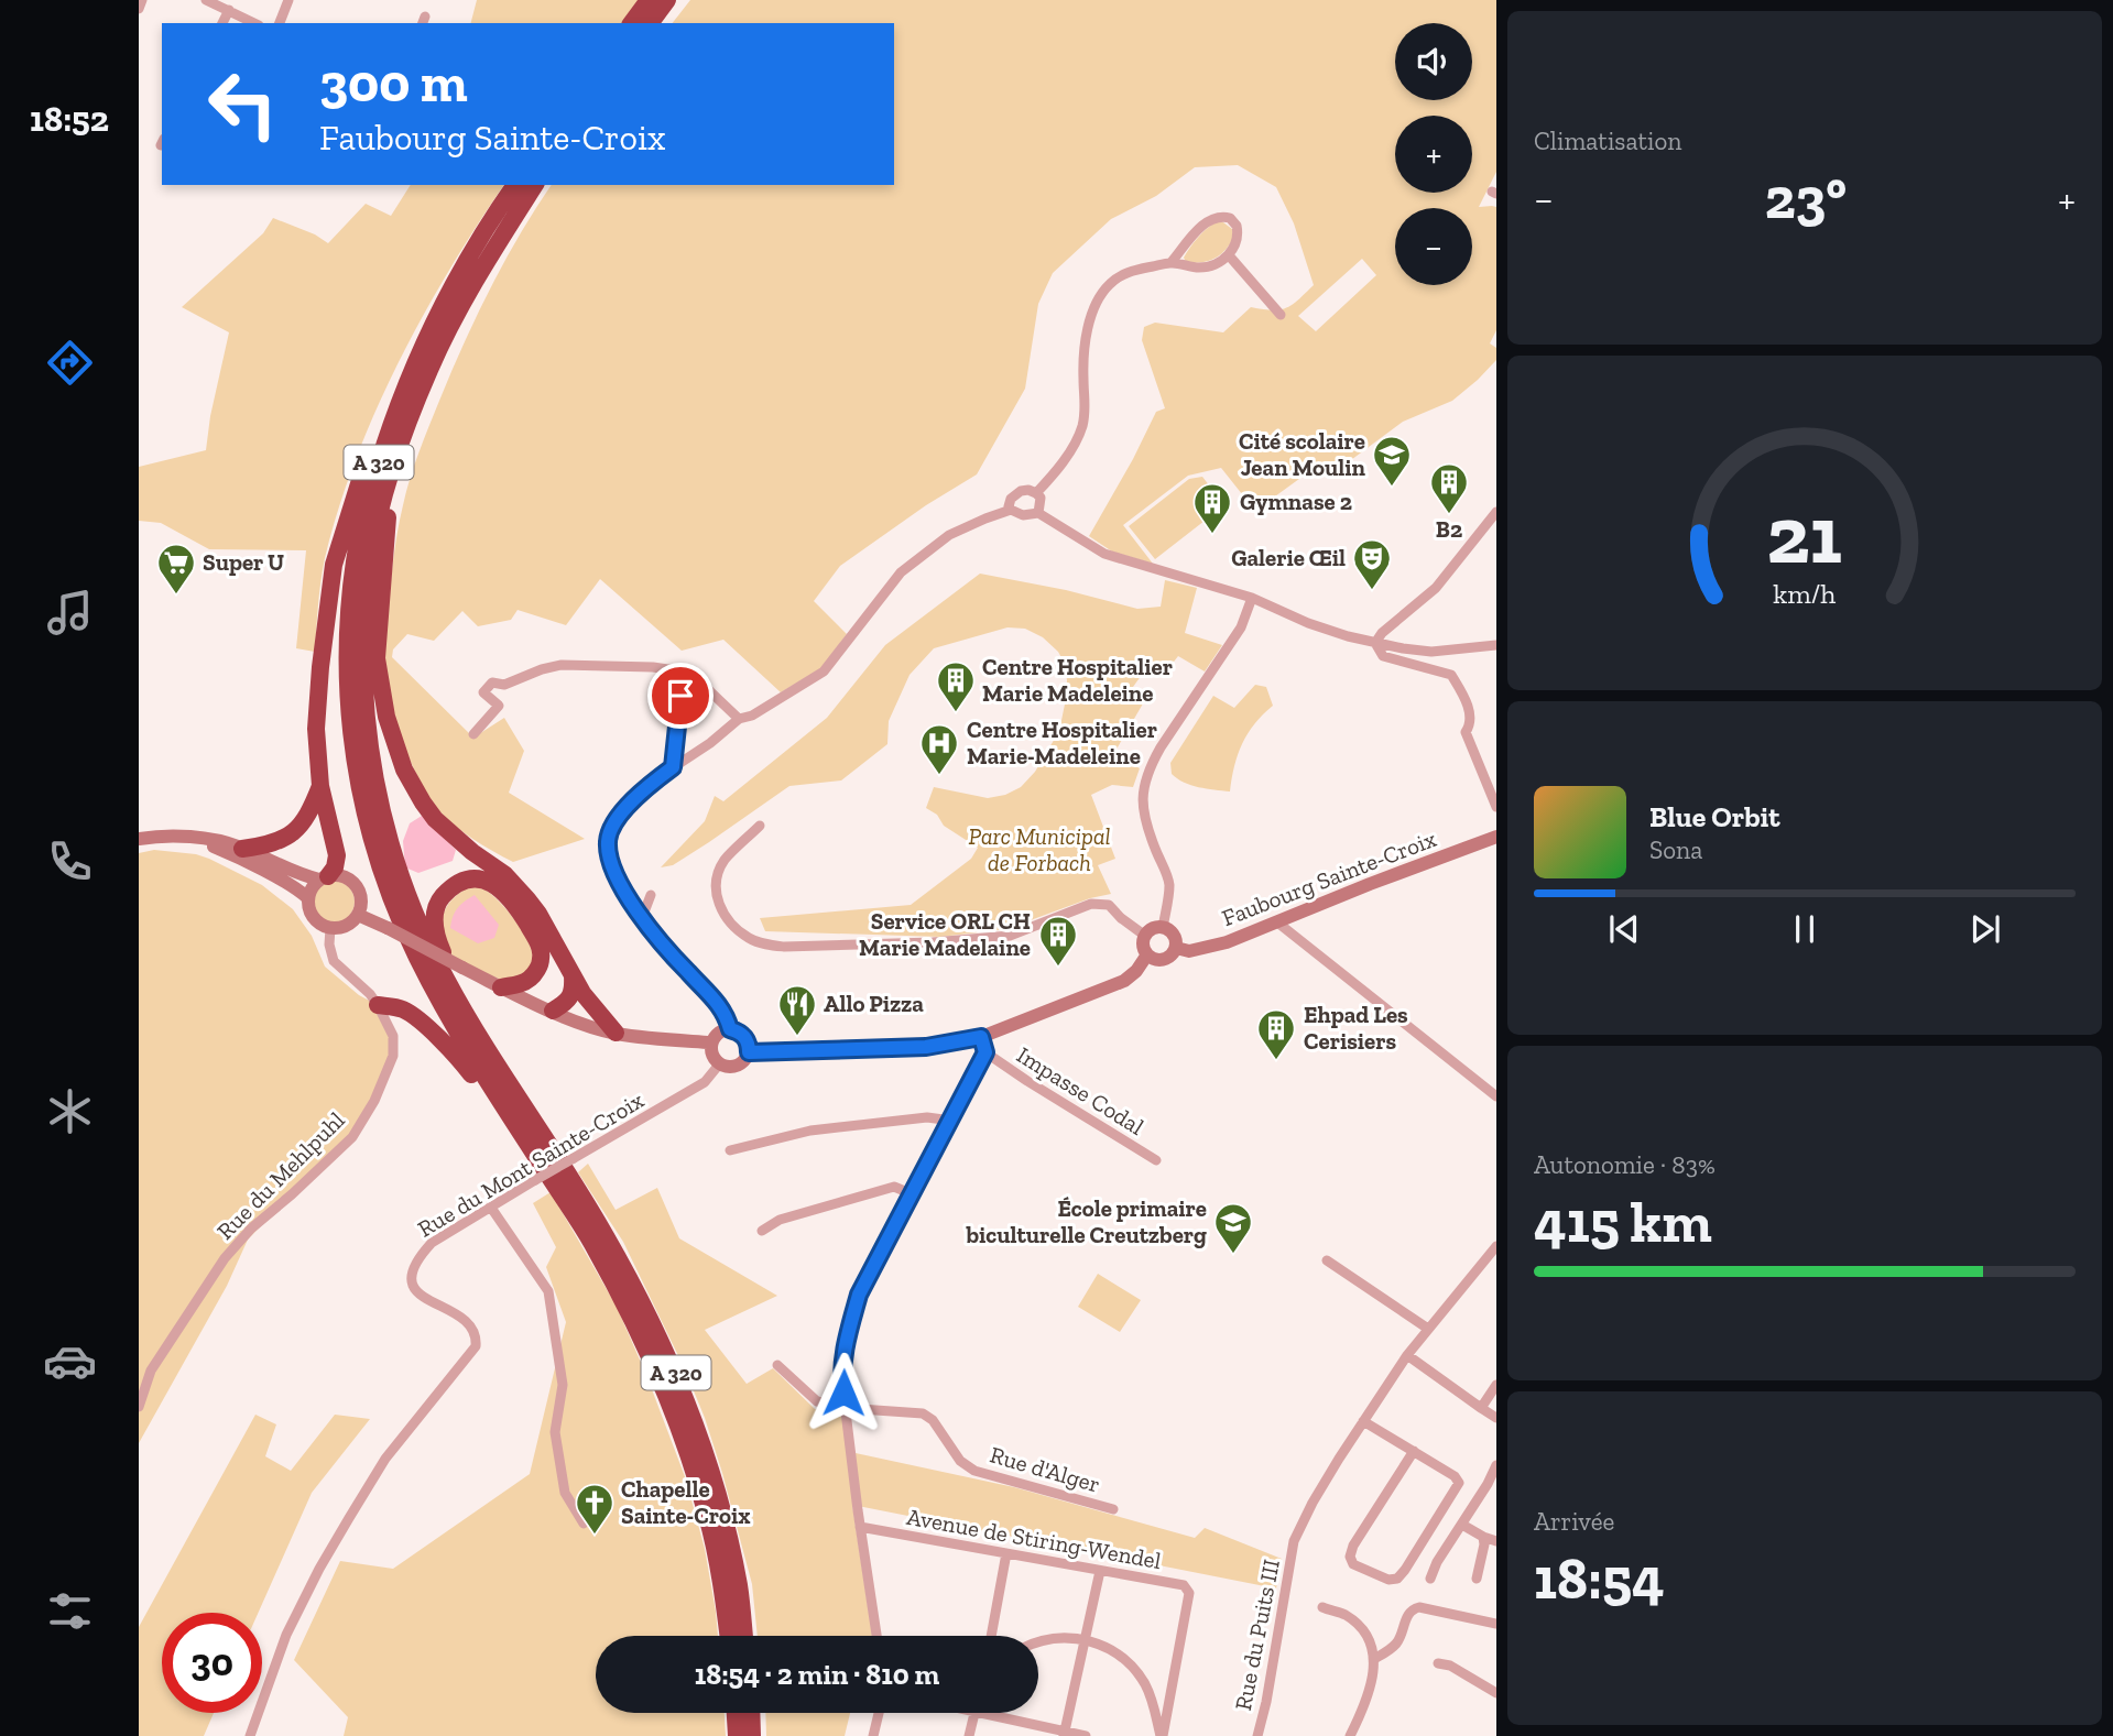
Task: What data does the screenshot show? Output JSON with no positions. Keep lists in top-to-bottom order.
{
  "streets": {
    "highway": ["A 320"],
    "main road": ["Faubourg Sainte-Croix"],
    "street": [
      "Impasse Codal",
      "Rue du Mont Sainte-Croix",
      "Rue du Mehlpuhl",
      "Rue d'Alger",
      "Avenue de Stiring-Wendel",
      "Rue du Puits III"
    ]
  },
  "parks": ["Parc Municipal de Forbach"],
  "places": {
    "school or university": ["Cité scolaire Jean Moulin", "École primaire biculturelle Creutzberg"],
    "building": [
      "B2",
      "Gymnase 2",
      "Centre Hospitalier Marie Madeleine",
      "Service ORL CH Marie Madelaine",
      "Ehpad Les Cerisiers"
    ],
    "theatre": ["Galerie Œil"],
    "supermarket": ["Super U"],
    "hospital": ["Centre Hospitalier Marie-Madeleine"],
    "restaurant": ["Allo Pizza"],
    "church": ["Chapelle Sainte-Croix"]
  },
  "page": {
    "tabs": "18:52",
    "tile": [
      "Climatisation",
      ["Autonomie · 83%", "415 km"],
      ["Arrivée", "18:54"]
    ],
    "map_buttons": ["+", "−"],
    "turn": ["300 m", "Faubourg Sainte-Croix"],
    "heat": ["−", "23°", "+"],
    "song": ["Blue Orbit", "Sona"],
    "limit": "30",
    "trip": "18:54 · 2 min · 810 m",
    "gauge": ["21", "km/h"]
  }
}
